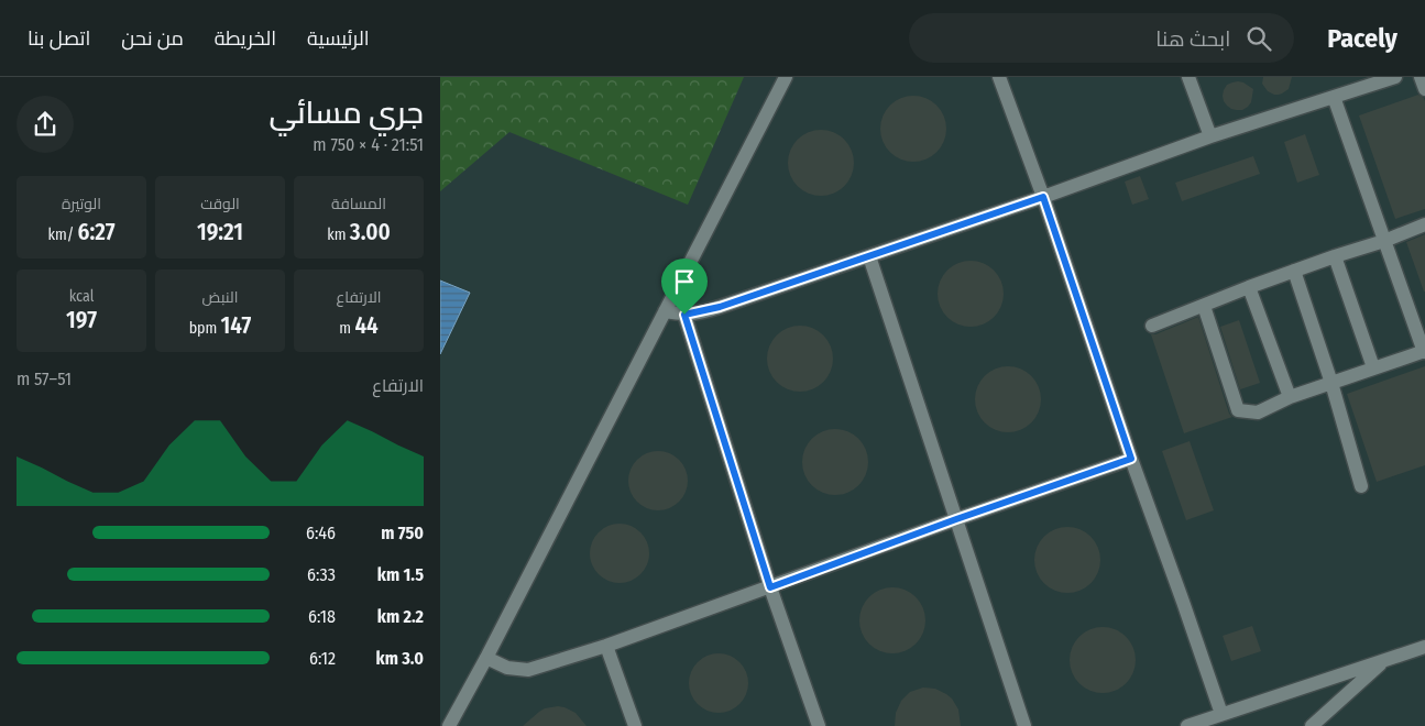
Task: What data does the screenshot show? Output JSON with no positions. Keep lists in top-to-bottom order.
{
  "page": {
    "header": "Pacely",
    "search": "ابحث هنا",
    "nav": [
      "الرئيسية",
      "الخريطة",
      "من نحن",
      "اتصل بنا"
    ],
    "heading": ["جري مسائي", "21:51 · 4 × 750 m"],
    "stats": [
      ["المسافة", "3.00 km"],
      ["الوقت", "19:21"],
      ["الوتيرة", "6:27 /km"],
      ["الارتفاع", "44 m"],
      ["النبض", "147 bpm"],
      ["kcal", "197"]
    ],
    "chart": ["الارتفاع", "51–57 m"],
    "list": [
      {
        "name": "750 m",
        "note": "6:46"
      },
      {
        "name": "1.5 km",
        "note": "6:33"
      },
      {
        "name": "2.2 km",
        "note": "6:18"
      },
      {
        "name": "3.0 km",
        "note": "6:12"
      }
    ]
  }
}
